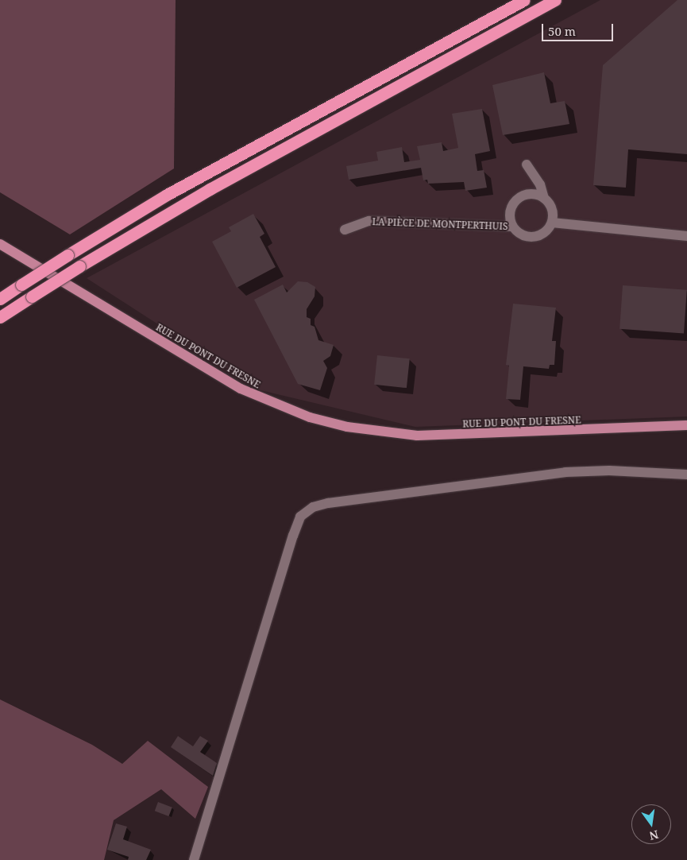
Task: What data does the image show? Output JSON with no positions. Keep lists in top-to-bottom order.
{
  "streets": {
    "main road": ["RUE DU PONT DU FRESNE"],
    "street": ["LA PIÈCE DE MONTPERTHUIS"]
  },
  "scale_bar": "50 m",
  "north": "bottom"
}
